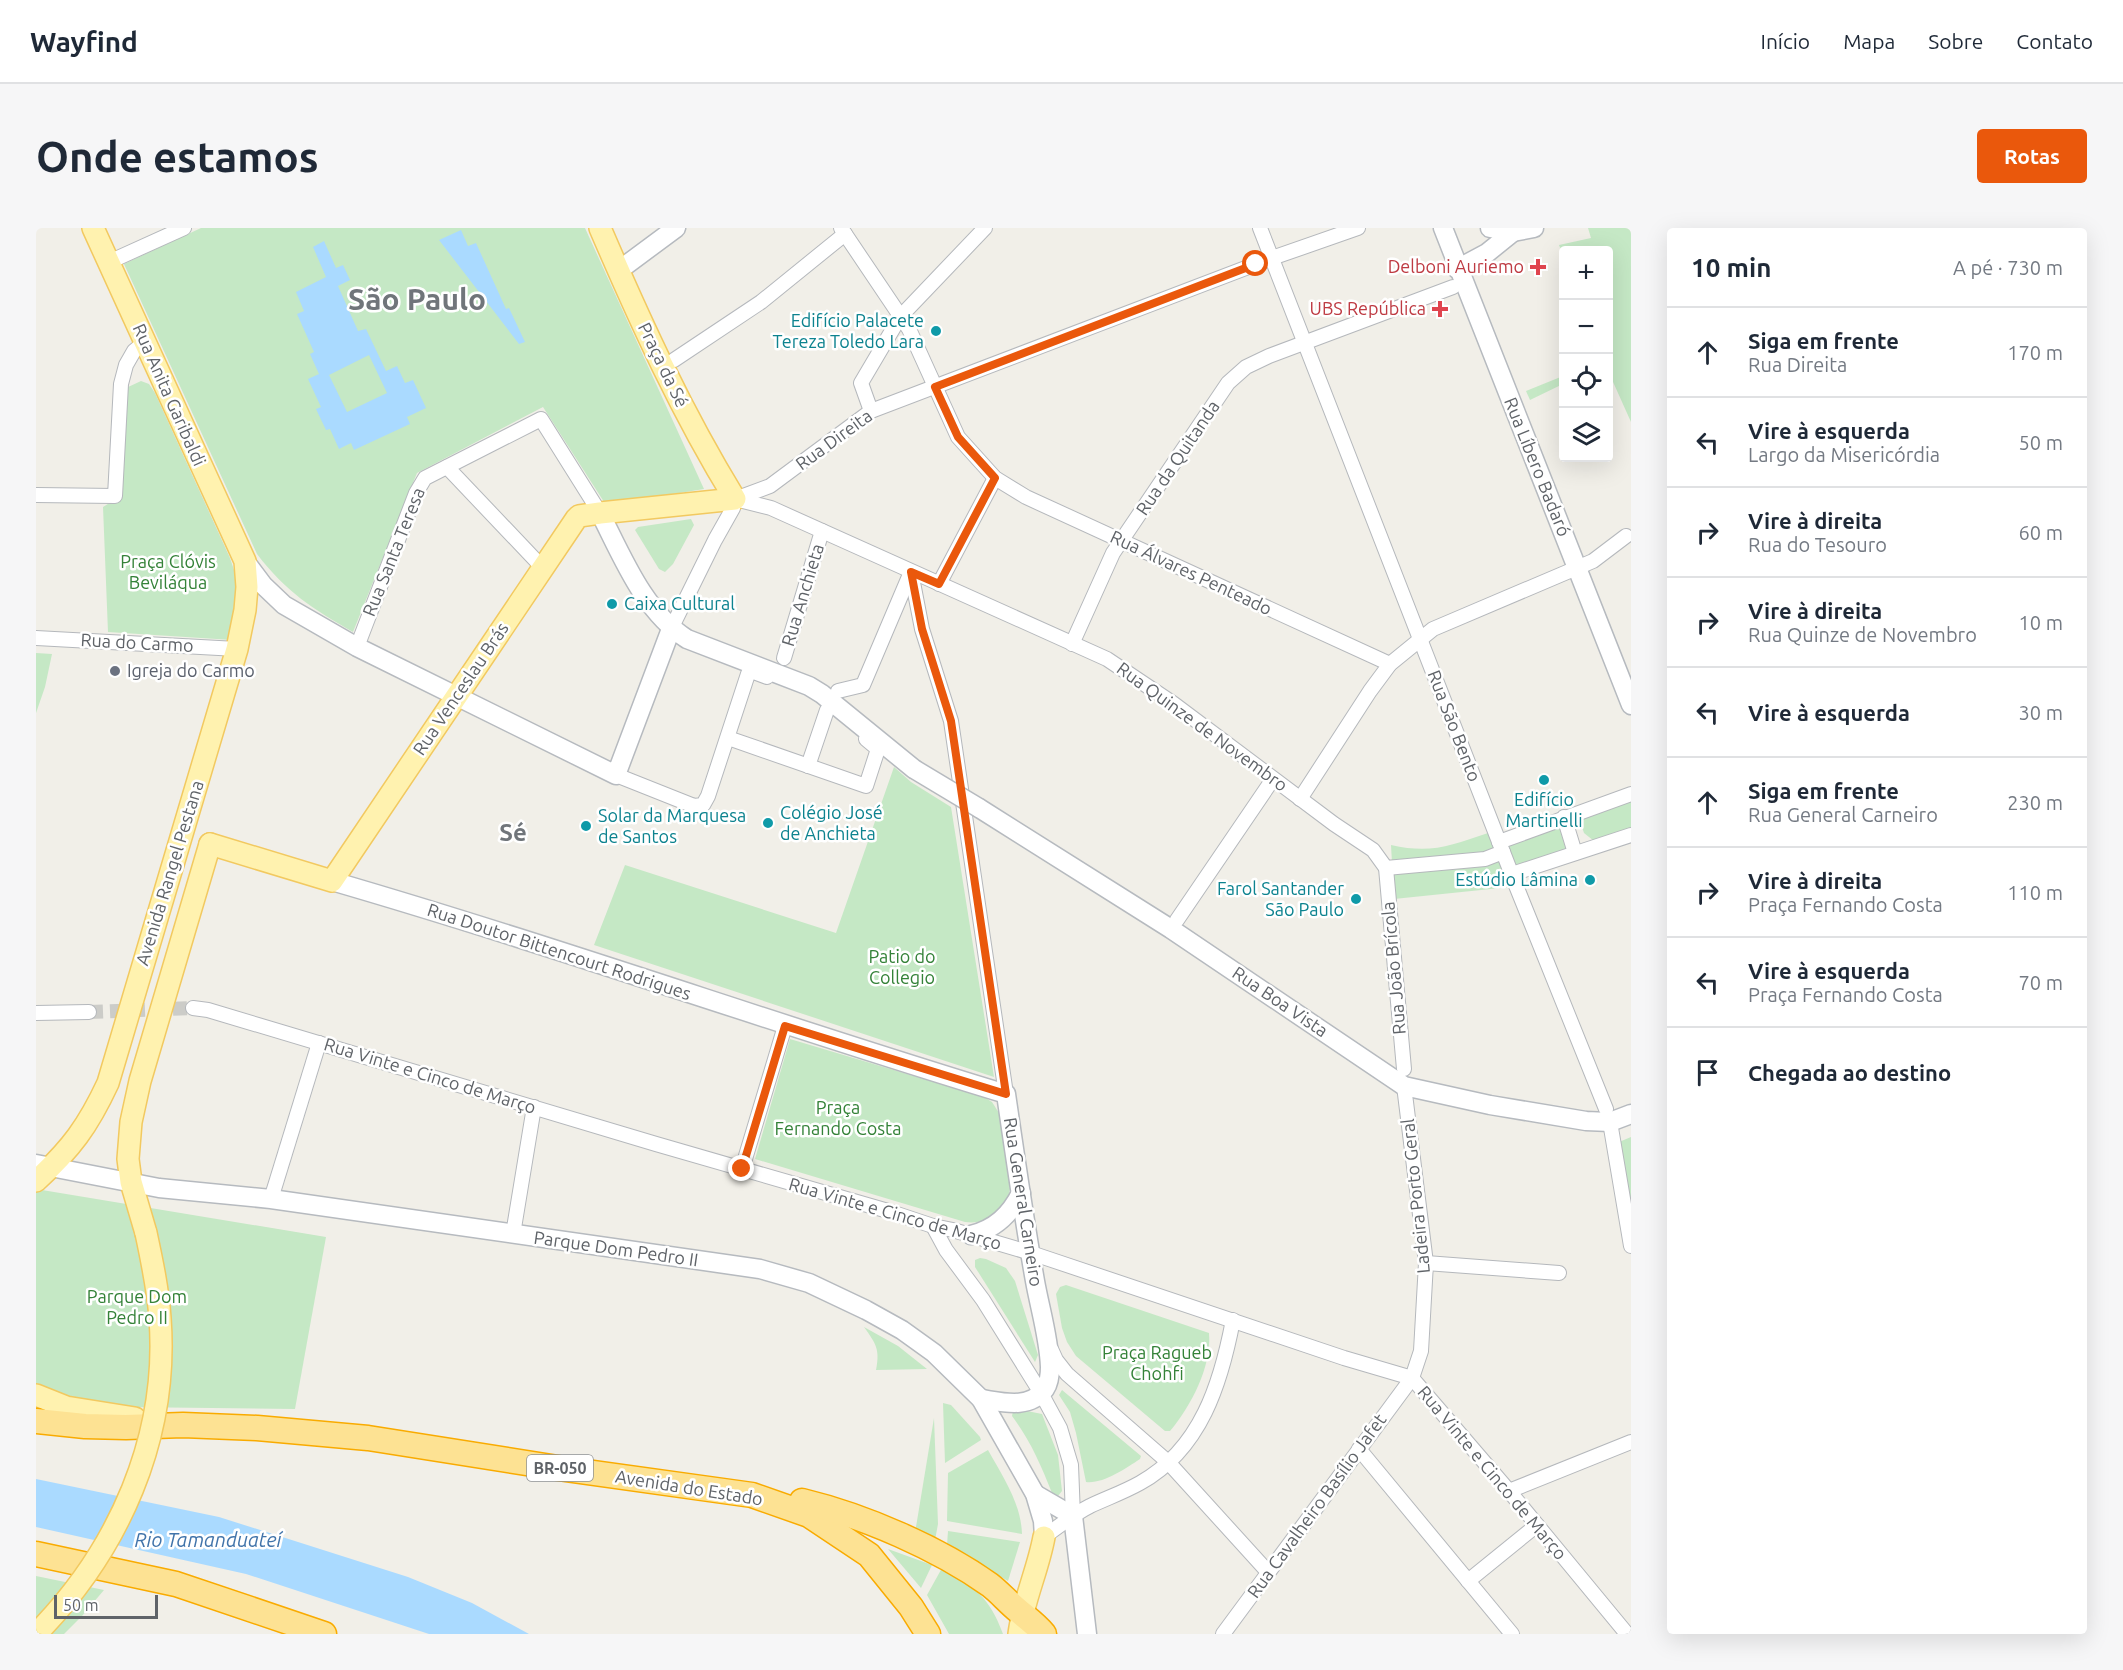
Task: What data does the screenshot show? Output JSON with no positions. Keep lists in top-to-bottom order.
{
  "streets": {
    "highway": ["BR-050", "Avenida do Estado"],
    "main road": [
      "Praça da Sé",
      "Rua Anita Garibaldi",
      "Rua Líbero Badaró",
      "Rua Venceslau Brás",
      "Avenida Rangel Pestana",
      "Rua Doutor Bittencourt Rodrigues",
      "Rua Boa Vista",
      "Rua General Carneiro",
      "Parque Dom Pedro II"
    ],
    "street": [
      "Rua Direita",
      "Rua da Quitanda",
      "Rua Santa Teresa",
      "Rua Álvares Penteado",
      "Rua Anchieta",
      "Rua do Carmo",
      "Rua São Bento",
      "Rua Quinze de Novembro",
      "Rua João Brícola",
      "Rua Vinte e Cinco de Março",
      "Ladeira Porto Geral",
      "Rua Cavalheiro Basílio Jafet"
    ]
  },
  "crossings": [
    ["Praça da Sé", "Rua Direita"],
    ["Praça da Sé", "Rua Quinze de Novembro"],
    ["Rua Anita Garibaldi", "Avenida Rangel Pestana"],
    ["Rua Direita", "Rua Álvares Penteado"],
    ["Rua Direita", "Rua São Bento"],
    ["Rua Direita", "Rua Quinze de Novembro"],
    ["Rua da Quitanda", "Rua Álvares Penteado"],
    ["Rua da Quitanda", "Rua São Bento"],
    ["Rua da Quitanda", "Rua Quinze de Novembro"],
    ["Rua Santa Teresa", "Rua Venceslau Brás"],
    ["Rua Anchieta", "Rua Quinze de Novembro"],
    ["Rua do Carmo", "Avenida Rangel Pestana"],
    ["Rua Venceslau Brás", "Rua Doutor Bittencourt Rodrigues"],
    ["Rua São Bento", "Rua Boa Vista"],
    ["Rua Quinze de Novembro", "Rua João Brícola"],
    ["Rua Quinze de Novembro", "Rua General Carneiro"],
    ["Avenida Rangel Pestana", "Parque Dom Pedro II"],
    ["Rua João Brícola", "Rua Boa Vista"],
    ["Rua João Brícola", "Ladeira Porto Geral"],
    ["Rua Boa Vista", "Ladeira Porto Geral"],
    ["Rua Vinte e Cinco de Março", "Ladeira Porto Geral"],
    ["Rua Vinte e Cinco de Março", "Rua General Carneiro"],
    ["Rua Vinte e Cinco de Março", "Rua Cavalheiro Basílio Jafet"],
    ["Ladeira Porto Geral", "Rua Cavalheiro Basílio Jafet"]
  ],
  "districts": ["São Paulo", "Sé"],
  "water": ["Rio Tamanduateí"],
  "parks": [
    "Praça Clóvis Beviláqua",
    "Patio do Collegio",
    "Praça Fernando Costa",
    "Parque Dom Pedro II",
    "Praça Ragueb Chohfi"
  ],
  "places": {
    "health": ["Delboni Auriemo", "UBS República"],
    "other": [
      "Edifício Palacete Tereza Toledo Lara",
      "Caixa Cultural",
      "Igreja do Carmo",
      "Edifício Martinelli",
      "Colégio José de Anchieta",
      "Solar da Marquesa de Santos",
      "Estúdio Lâmina",
      "Farol Santander São Paulo"
    ]
  },
  "scale_bar": "50 m",
  "page": {
    "header": "Wayfind",
    "nav": [
      "Início",
      "Mapa",
      "Sobre",
      "Contato"
    ],
    "buttons": "Rotas",
    "title": "Onde estamos",
    "heading": ["10 min", "A pé · 730 m"],
    "map_buttons": ["+", "−"],
    "list": [
      ["Siga em frente", "Rua Direita", "170 m"],
      ["Vire à esquerda", "Largo da Misericórdia", "50 m"],
      ["Vire à direita", "Rua do Tesouro", "60 m"],
      ["Vire à direita", "Rua Quinze de Novembro", "10 m"],
      ["Vire à esquerda", "30 m"],
      ["Siga em frente", "Rua General Carneiro", "230 m"],
      ["Vire à direita", "Praça Fernando Costa", "110 m"],
      ["Vire à esquerda", "Praça Fernando Costa", "70 m"],
      "Chegada ao destino"
    ],
    "scale": "50 m"
  }
}
